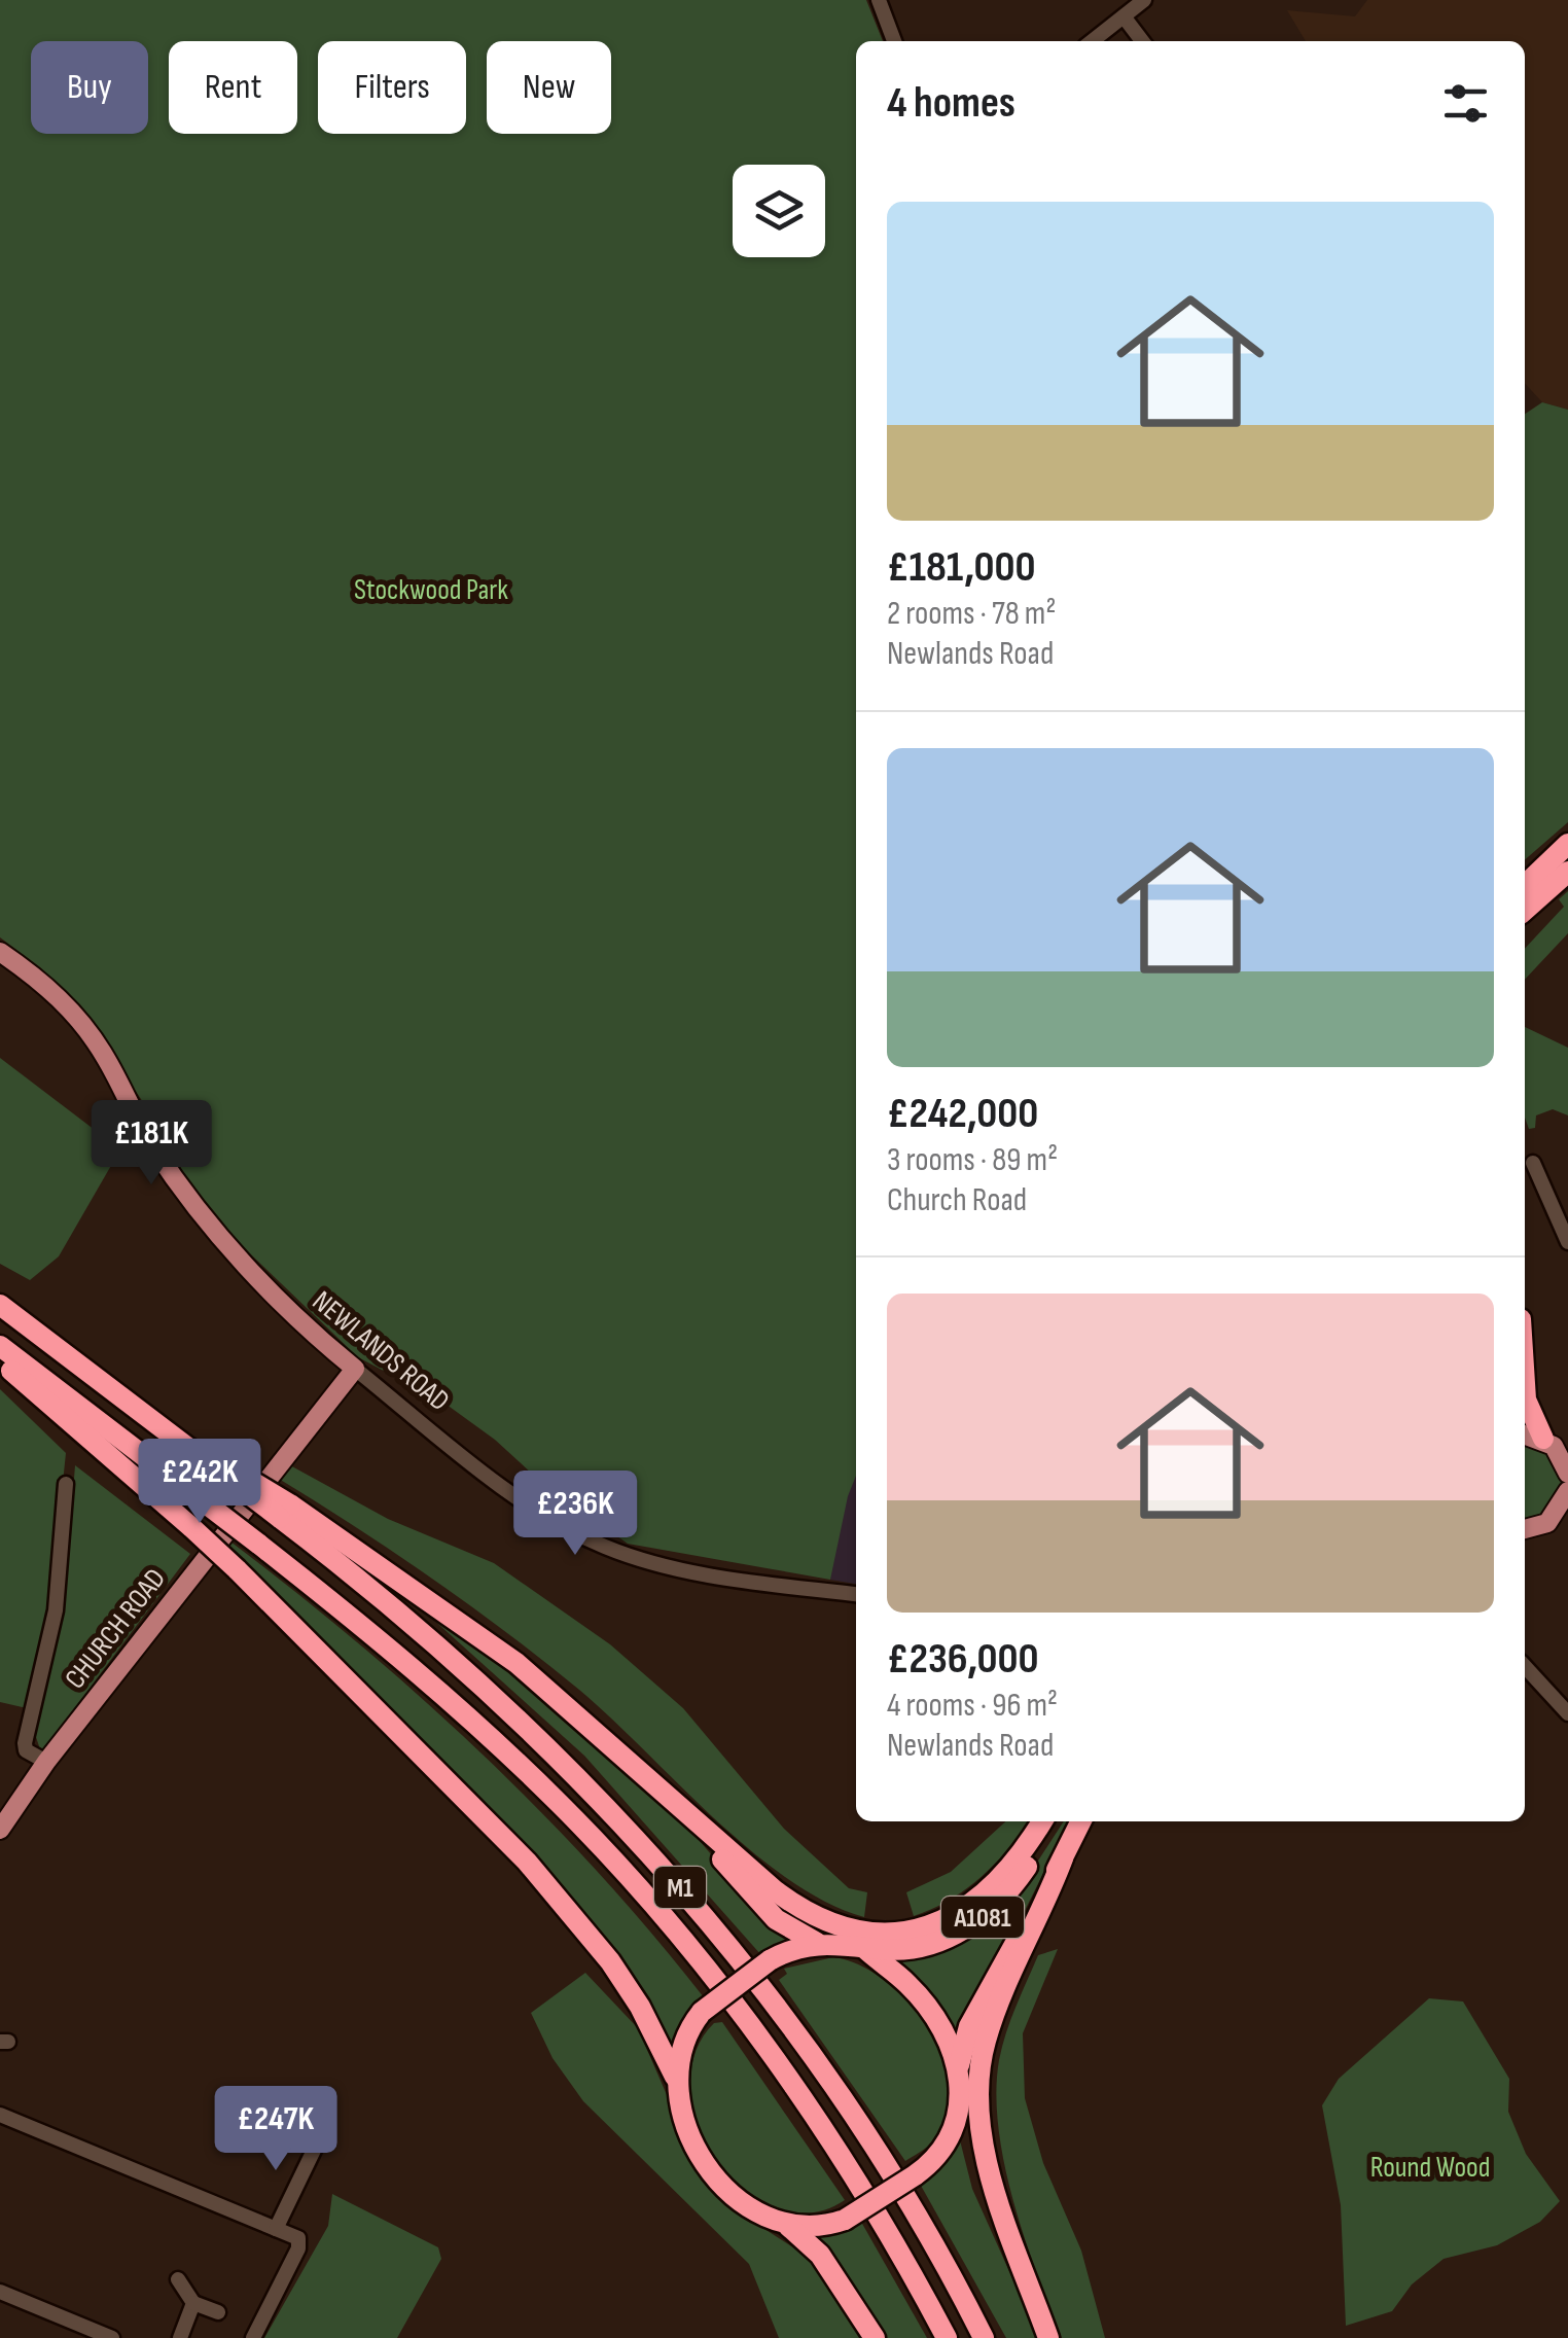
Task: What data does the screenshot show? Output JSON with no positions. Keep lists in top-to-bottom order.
{
  "streets": {
    "highway": ["M1", "A1081"],
    "main road": ["NEWLANDS ROAD", "CHURCH ROAD"]
  },
  "crossings": [
    ["NEWLANDS ROAD", "CHURCH ROAD"]
  ],
  "parks": ["Stockwood Park", "Round Wood"],
  "page": {
    "chip": [
      "Buy",
      "Rent",
      "Filters",
      "New"
    ],
    "heading": "4 homes",
    "list": [
      {
        "name": "£181,000",
        "note": "2 rooms · 78 m² · Newlands Road"
      },
      {
        "name": "£242,000",
        "note": "3 rooms · 89 m² · Church Road"
      },
      {
        "name": "£236,000",
        "note": "4 rooms · 96 m² · Newlands Road"
      }
    ],
    "price": [
      "£181K",
      "£242K",
      "£236K",
      "£247K"
    ]
  }
}
